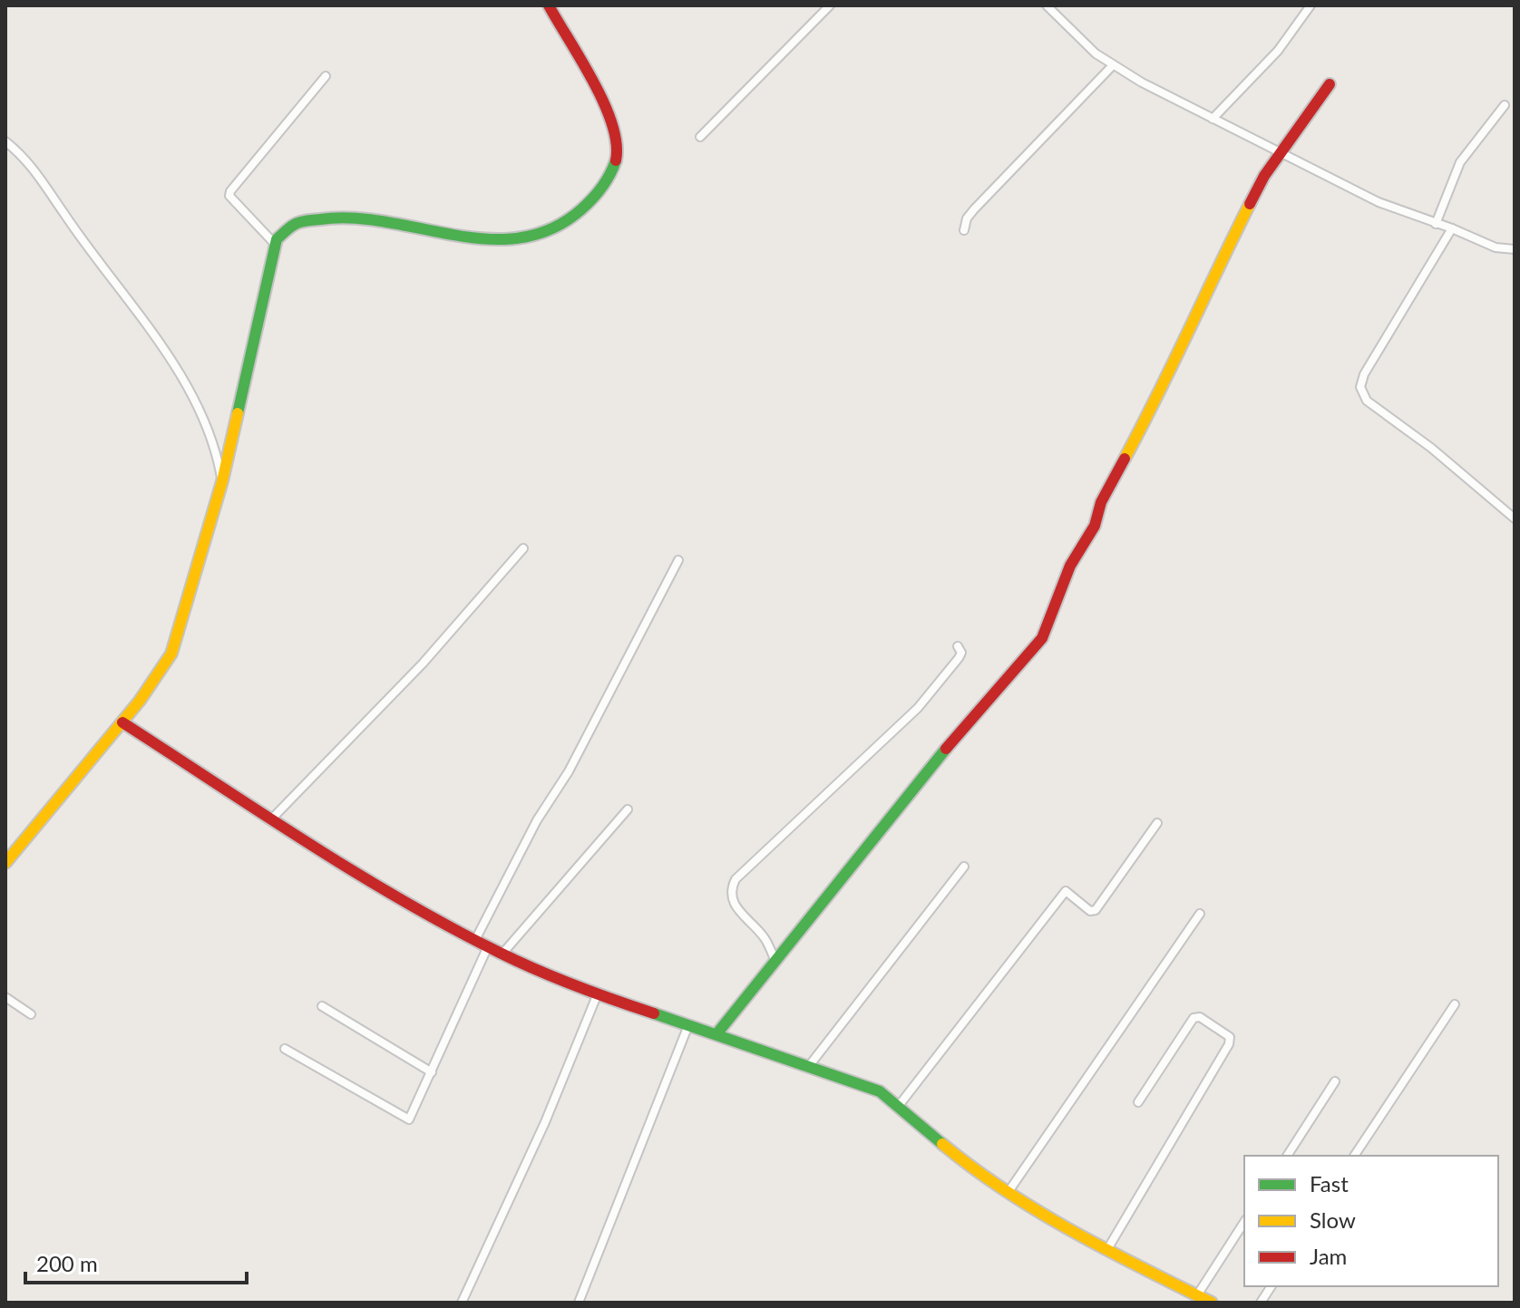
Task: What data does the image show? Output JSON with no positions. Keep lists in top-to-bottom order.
{
  "legend": ["Fast", "Slow", "Jam"],
  "scale_bar": "200 m"
}
